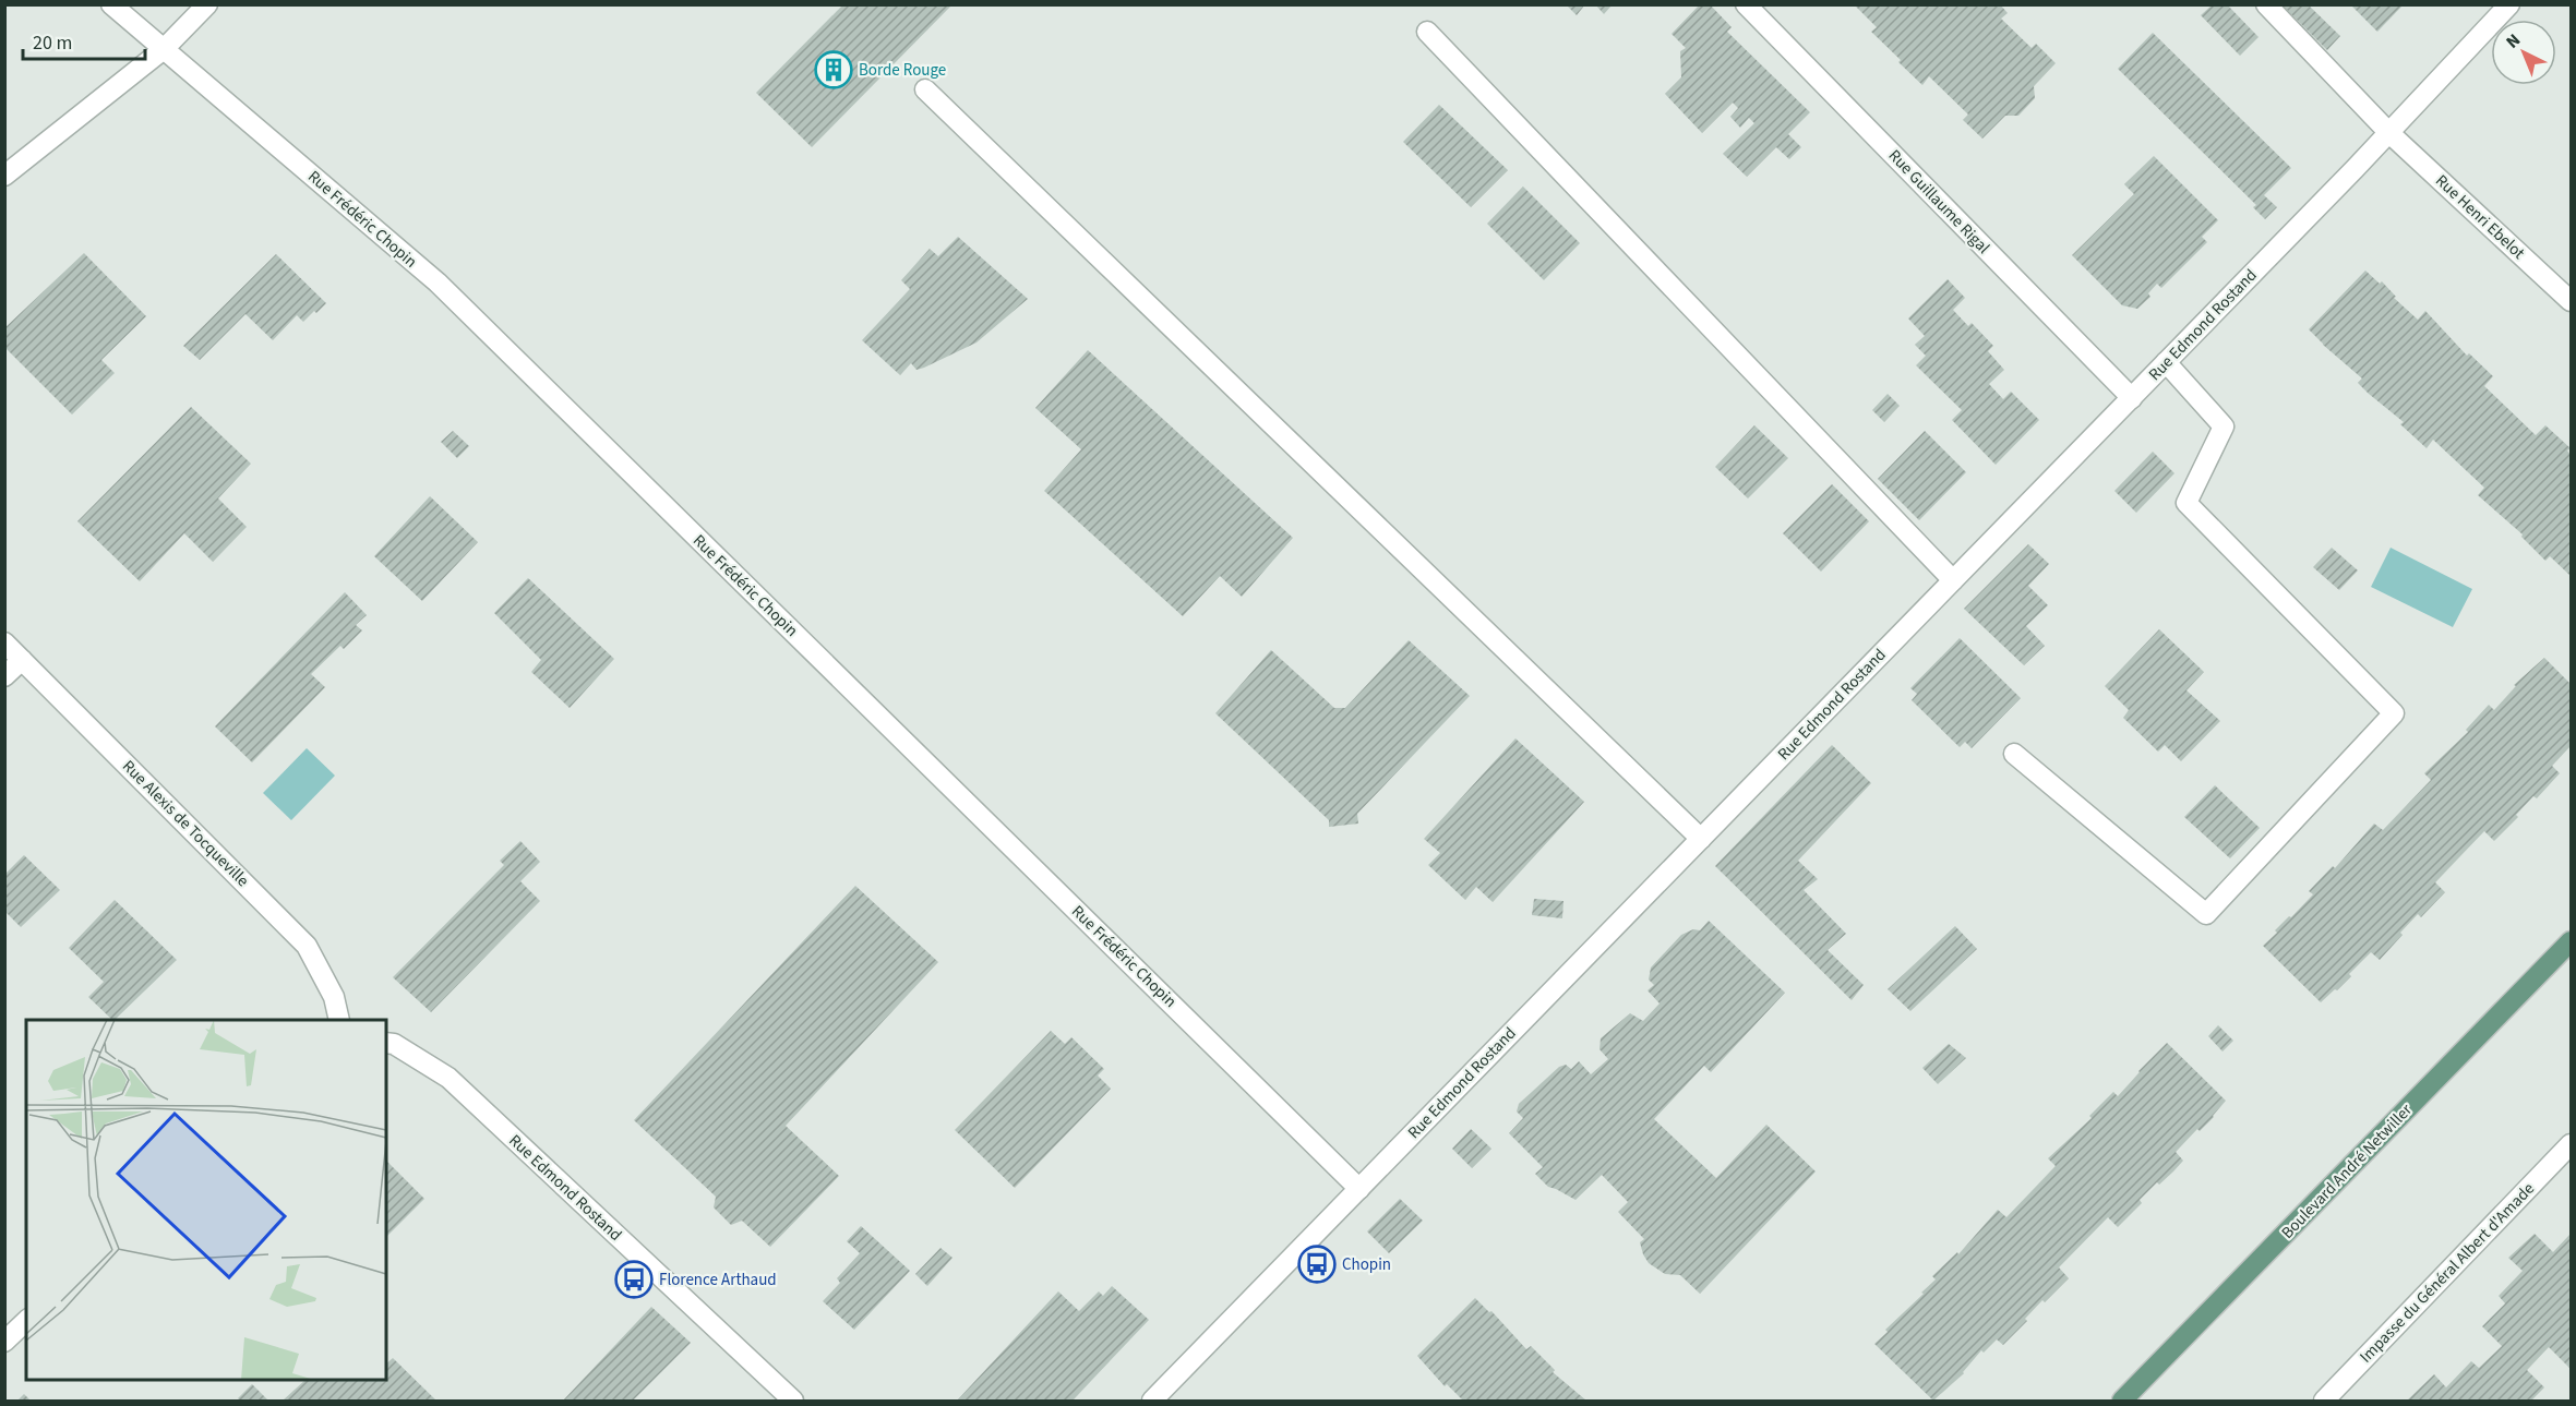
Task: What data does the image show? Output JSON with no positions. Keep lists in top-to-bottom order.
{
  "streets": {
    "main road": ["Boulevard André Netwiller"],
    "street": [
      "Rue Guillaume Rigal",
      "Rue Henri Ebelot",
      "Rue Frédéric Chopin",
      "Rue Edmond Rostand",
      "Rue Alexis de Tocqueville",
      "Impasse du Général Albert d'Amade"
    ]
  },
  "crossings": [
    ["Rue Guillaume Rigal", "Rue Edmond Rostand"],
    ["Rue Henri Ebelot", "Rue Edmond Rostand"],
    ["Rue Frédéric Chopin", "Rue Edmond Rostand"]
  ],
  "places": {
    "building": ["Borde Rouge"],
    "bus stop": ["Chopin", "Florence Arthaud"]
  },
  "scale_bar": "20 m",
  "north": "top left"
}
